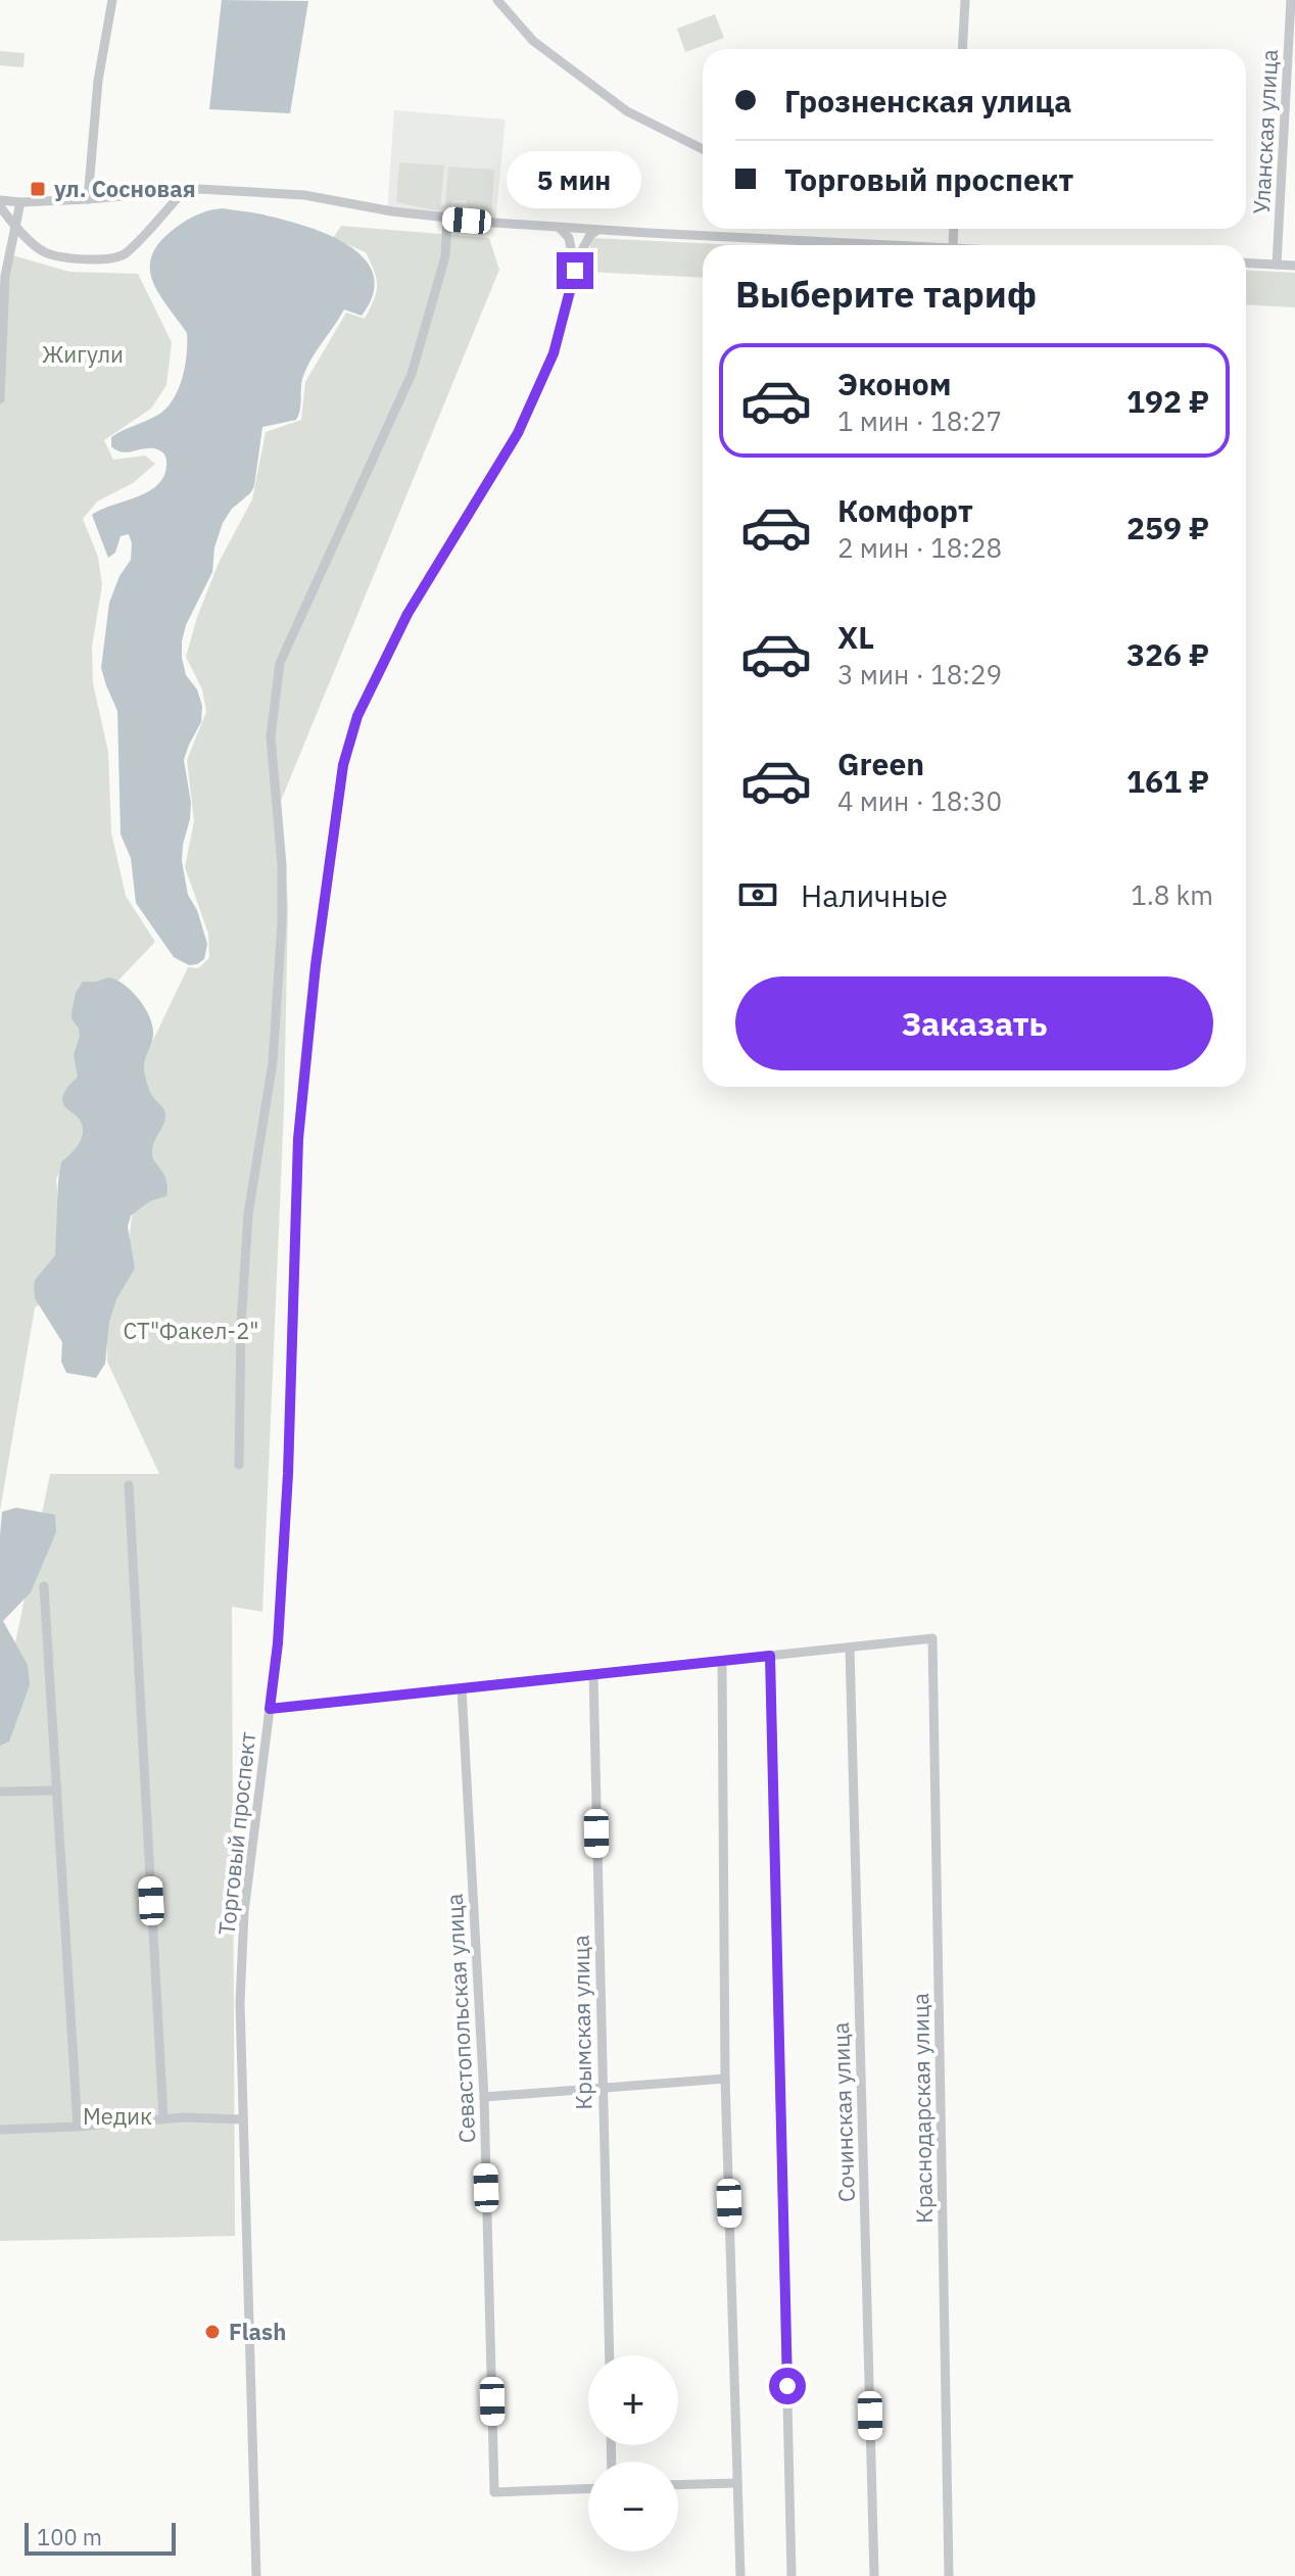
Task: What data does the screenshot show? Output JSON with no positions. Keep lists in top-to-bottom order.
{
  "streets": {
    "street": [
      "Уланская улица",
      "Торговый проспект",
      "Севастопольская улица",
      "Крымская улица",
      "Краснодарская улица",
      "Сочинская улица"
    ]
  },
  "crossings": [
    ["Краснодарская улица", "Сочинская улица"]
  ],
  "parks": ["Жигули", "СТ\"Факел-2\"", "Медик"],
  "places": {
    "transit": ["ул. Сосновая"],
    "other": ["Flash"]
  },
  "scale_bar": "100 m",
  "page": {
    "banner": ["Грозненская улица", "Торговый проспект"],
    "bubble": "5 мин",
    "heading": "Выберите тариф",
    "list": [
      {
        "name": "Эконом",
        "note": "1 мин · 18:27",
        "value": "192 ₽"
      },
      {
        "name": "Комфорт",
        "note": "2 мин · 18:28",
        "value": "259 ₽"
      },
      {
        "name": "XL",
        "note": "3 мин · 18:29",
        "value": "326 ₽"
      },
      {
        "name": "Green",
        "note": "4 мин · 18:30",
        "value": "161 ₽"
      }
    ],
    "pay": ["Наличные", "1.8 km"],
    "buttons": "Заказать",
    "map_buttons": ["+", "−"],
    "scale": "100 m"
  }
}
